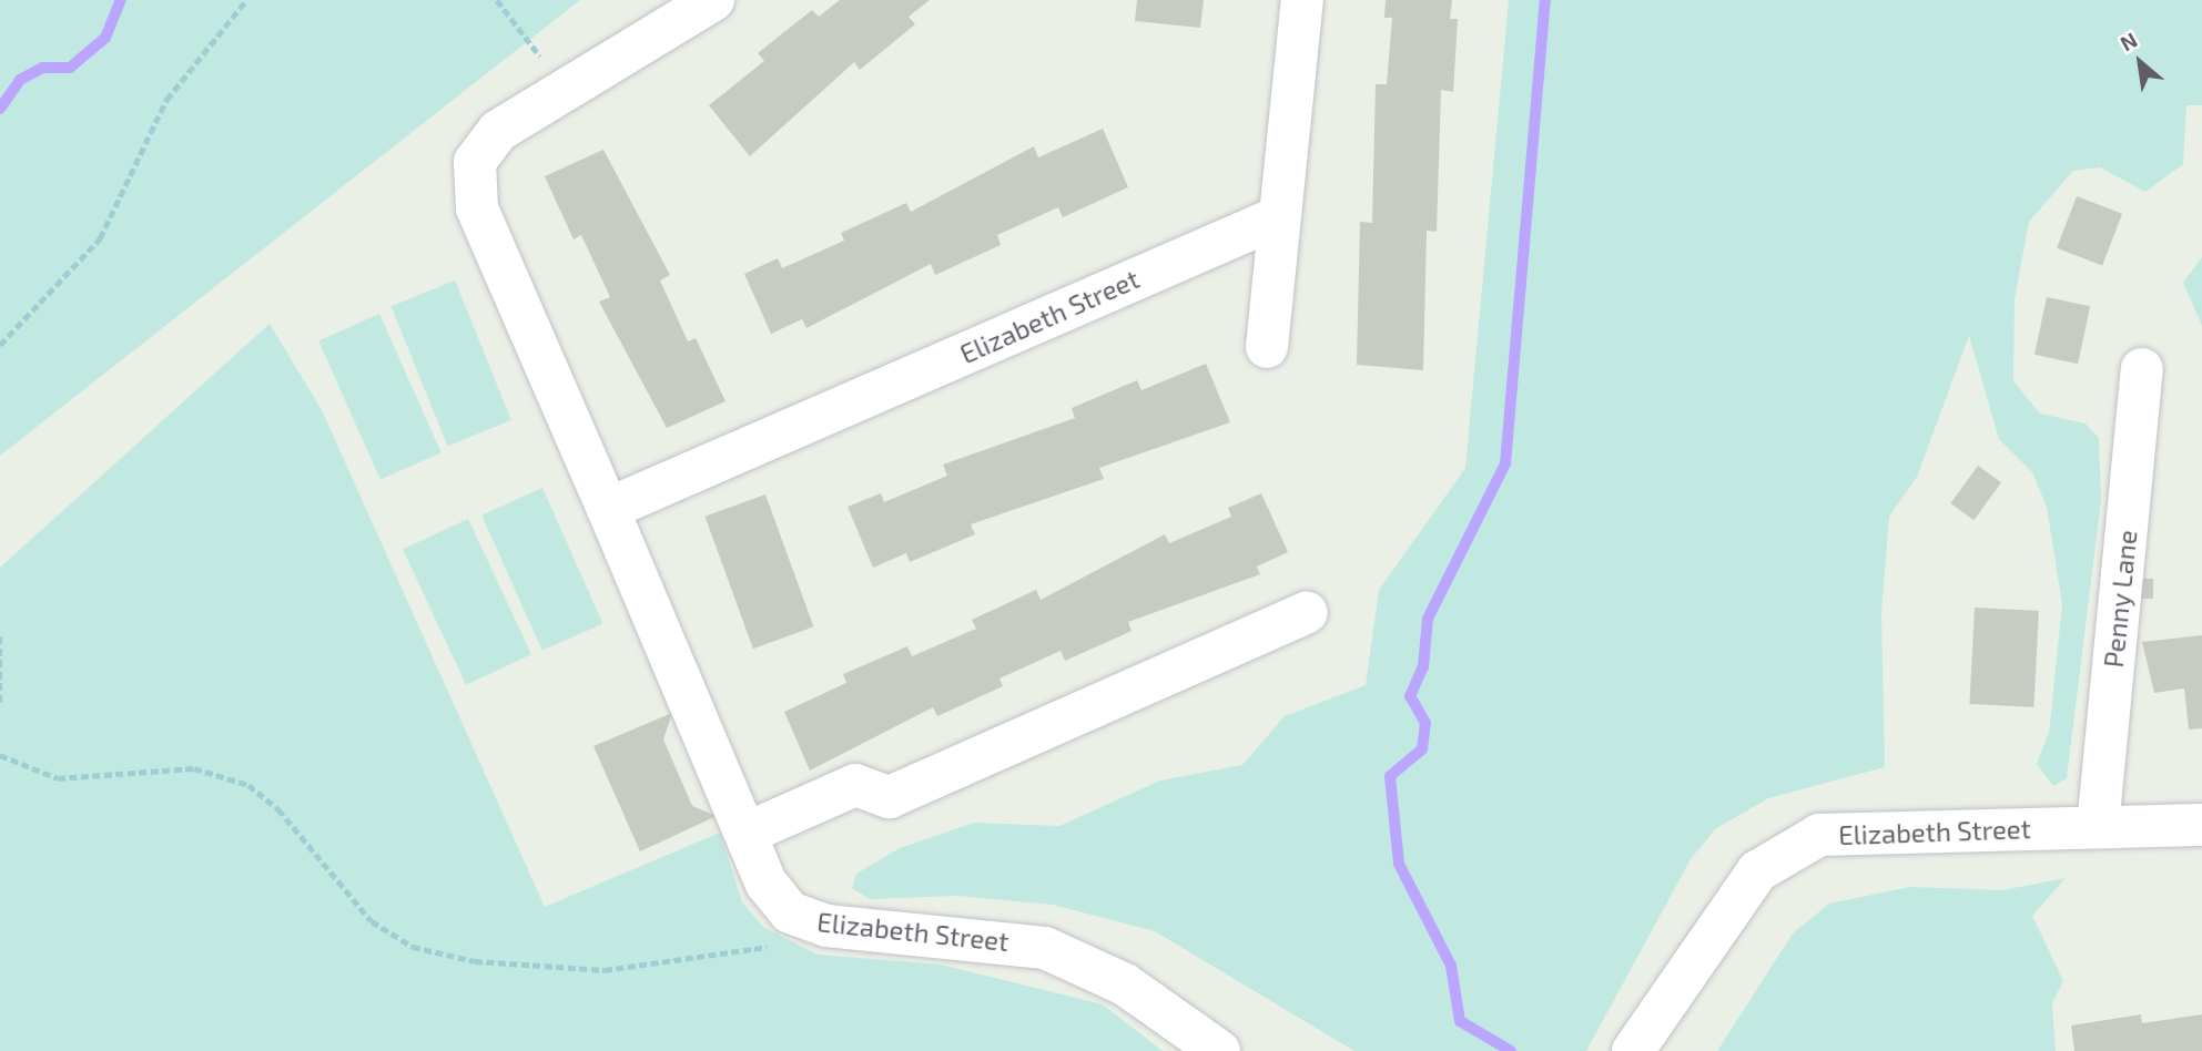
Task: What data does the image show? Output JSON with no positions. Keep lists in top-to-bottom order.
{
  "streets": {
    "street": ["Elizabeth Street", "Penny Lane"]
  },
  "crossings": [
    ["Elizabeth Street", "Penny Lane"]
  ],
  "north": "top left"
}
